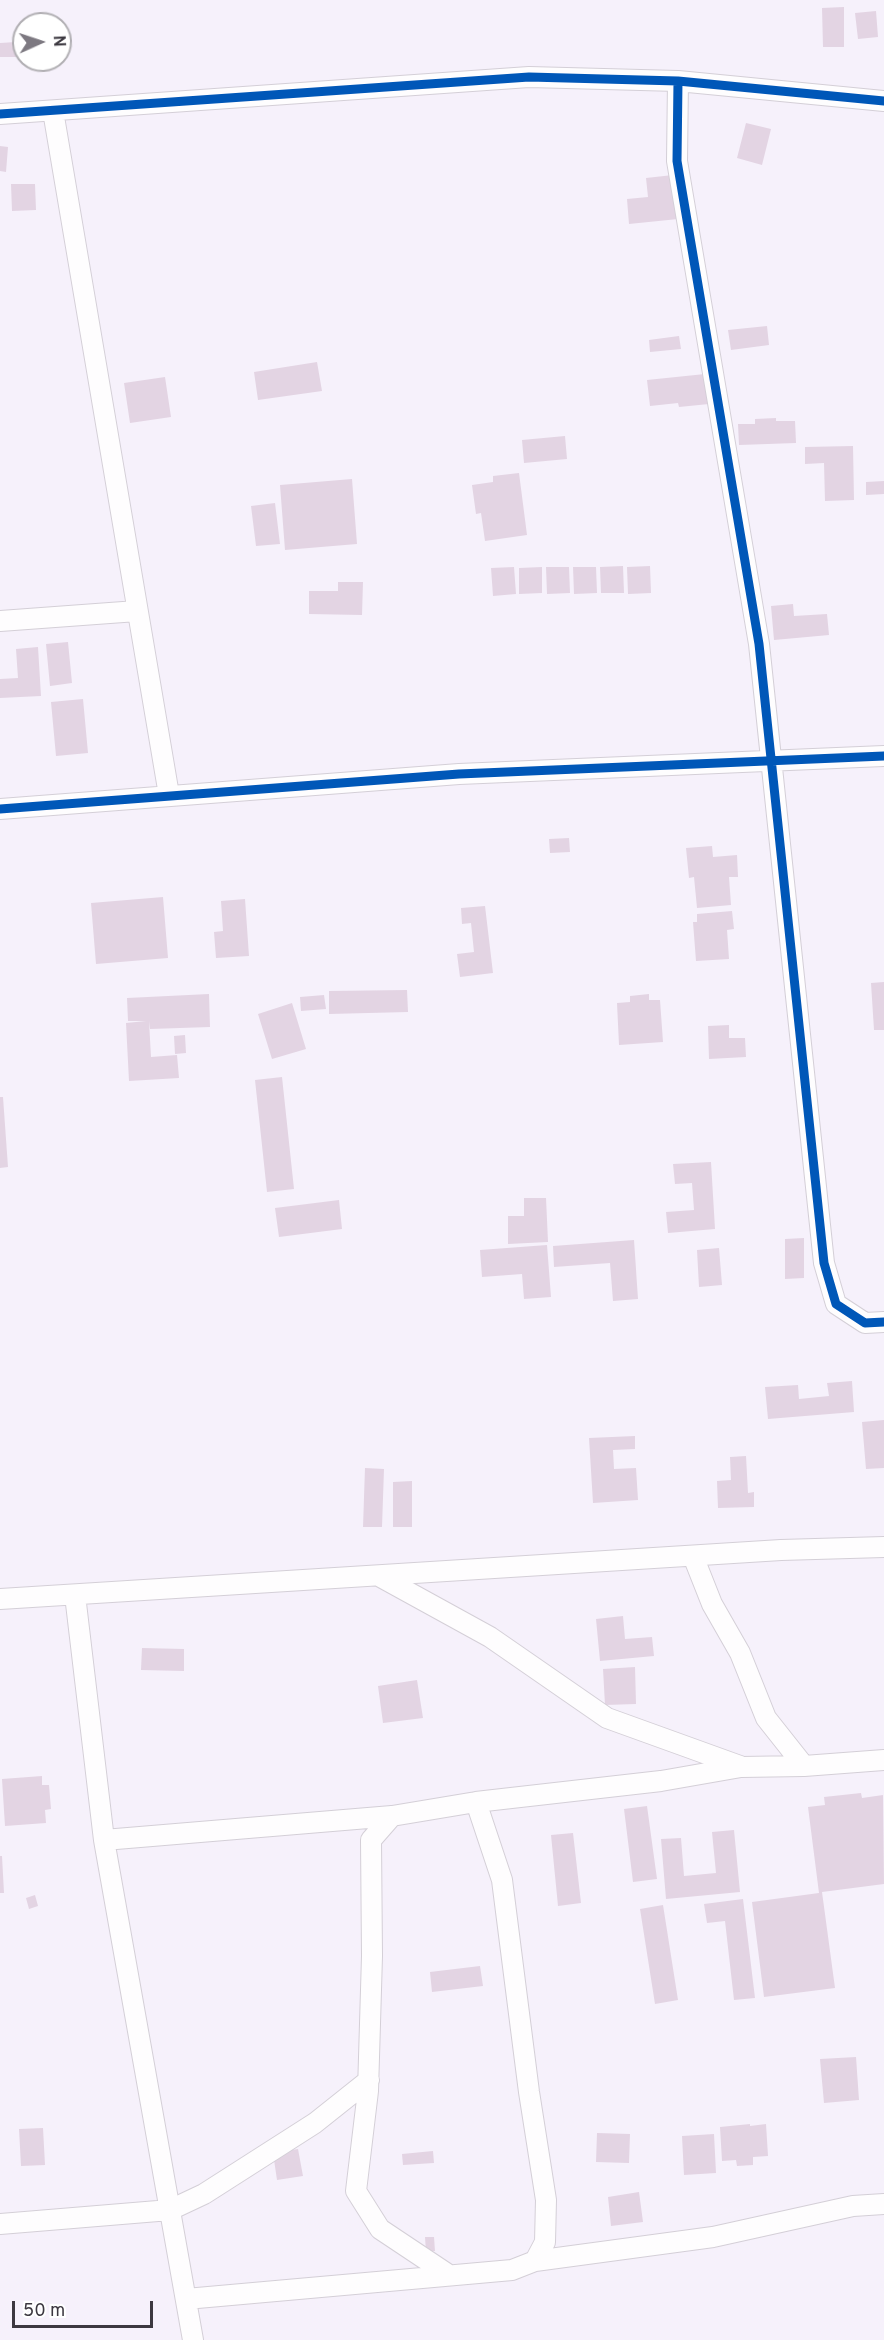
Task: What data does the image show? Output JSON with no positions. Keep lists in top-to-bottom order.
{
  "scale_bar": "50 m",
  "north": "right"
}
